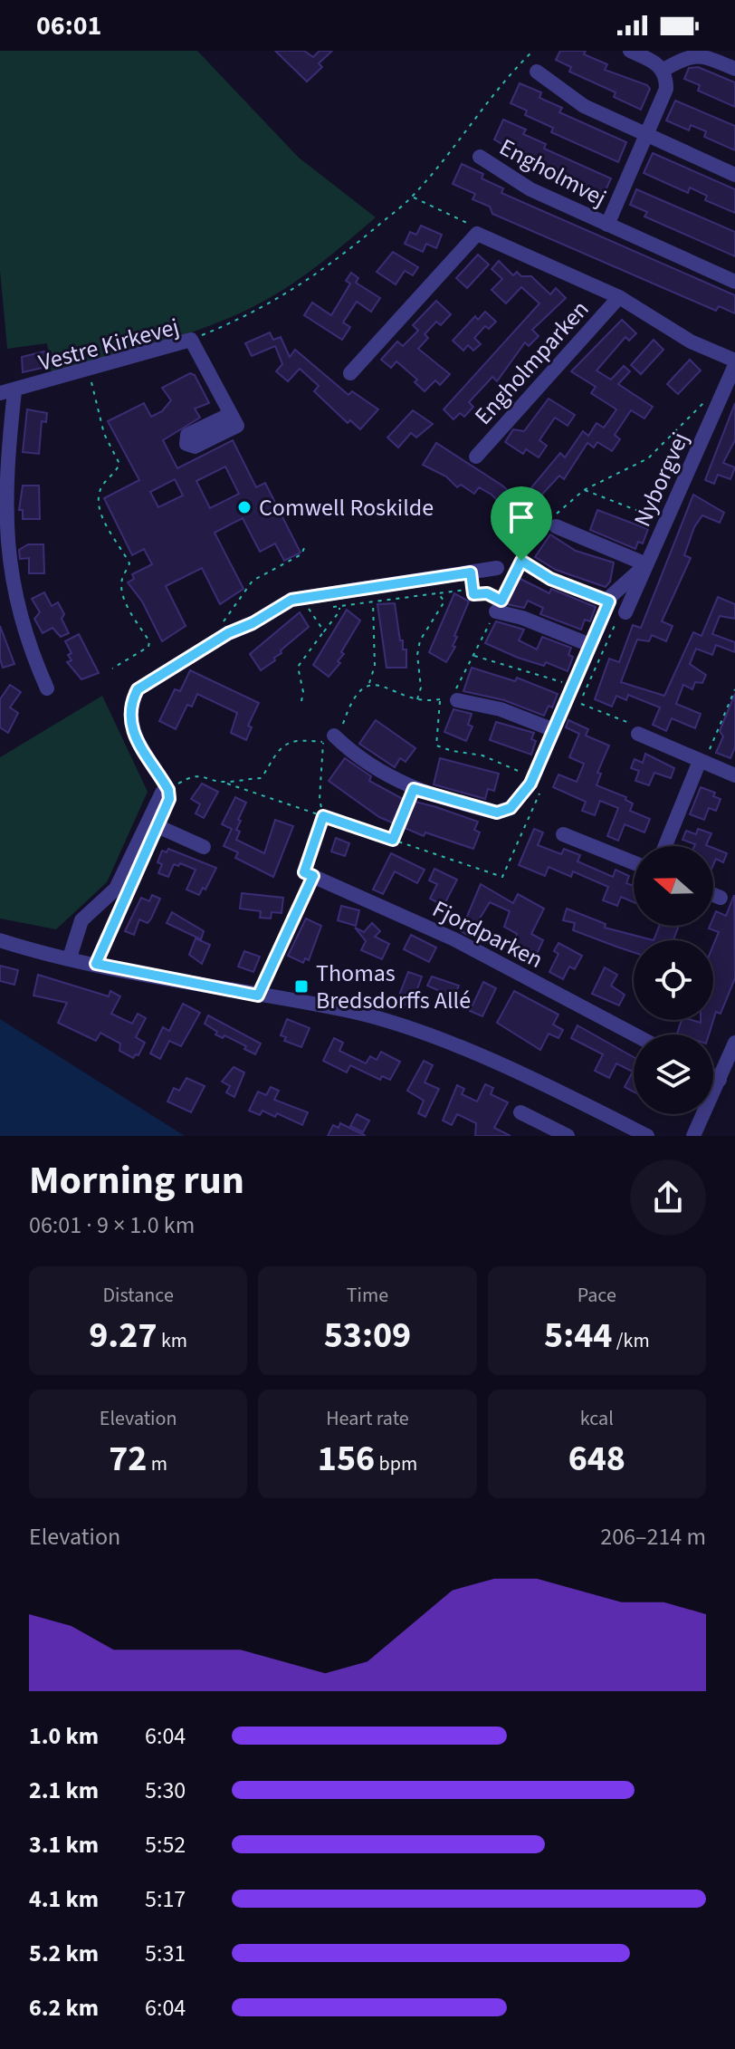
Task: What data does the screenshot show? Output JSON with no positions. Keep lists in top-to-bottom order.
{
  "streets": {
    "street": [
      "Engholmvej",
      "Vestre Kirkevej",
      "Engholmparken",
      "Nyborgvej",
      "Fjordparken"
    ]
  },
  "crossings": [
    ["Engholmparken", "Nyborgvej"]
  ],
  "places": {
    "other": ["Comwell Roskilde"],
    "transit": ["Thomas Bredsdorffs Allé"]
  },
  "north": "left",
  "page": {
    "status": "06:01",
    "heading": ["Morning run", "06:01 · 9 × 1.0 km"],
    "stats": [
      ["Distance", "9.27 km"],
      ["Time", "53:09"],
      ["Pace", "5:44 /km"],
      ["Elevation", "72 m"],
      ["Heart rate", "156 bpm"],
      ["kcal", "648"]
    ],
    "chart": ["Elevation", "206–214 m"],
    "list": [
      {
        "name": "1.0 km",
        "note": "6:04"
      },
      {
        "name": "2.1 km",
        "note": "5:30"
      },
      {
        "name": "3.1 km",
        "note": "5:52"
      },
      {
        "name": "4.1 km",
        "note": "5:17"
      },
      {
        "name": "5.2 km",
        "note": "5:31"
      },
      {
        "name": "6.2 km",
        "note": "6:04"
      }
    ]
  }
}
